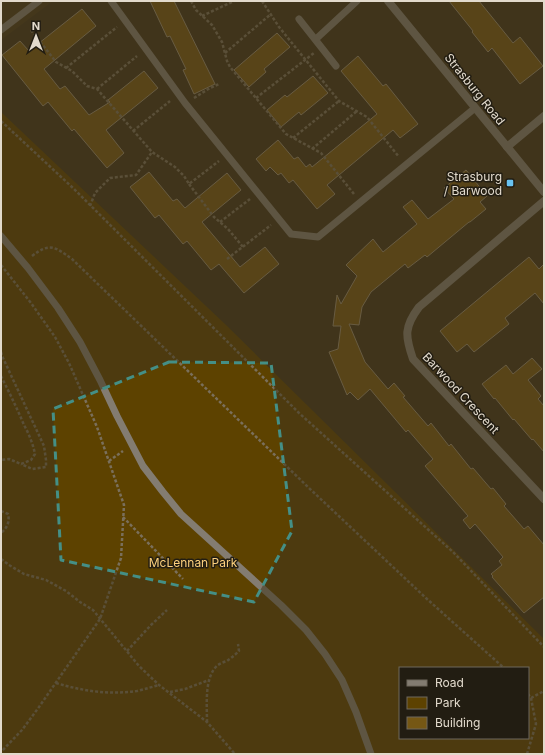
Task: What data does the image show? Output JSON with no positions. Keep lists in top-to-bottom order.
{
  "streets": {
    "street": ["Strasburg Road", "Barwood Crescent"]
  },
  "parks": ["McLennan Park"],
  "places": {
    "transit": ["Strasburg / Barwood"]
  },
  "legend": ["Road", "Park", "Building"],
  "north": "top"
}
